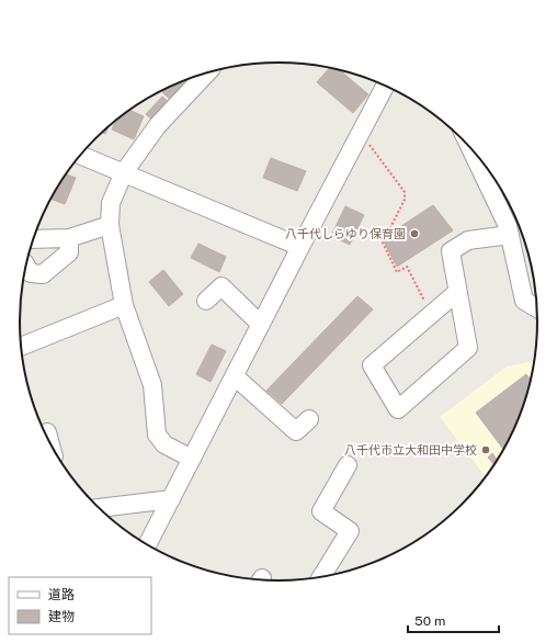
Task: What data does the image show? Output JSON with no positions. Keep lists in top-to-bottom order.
{
  "places": ["八千代しらゆり保育園", "八千代市立大和田中学校"],
  "legend": ["道路", "建物"],
  "scale_bar": "50 m"
}
